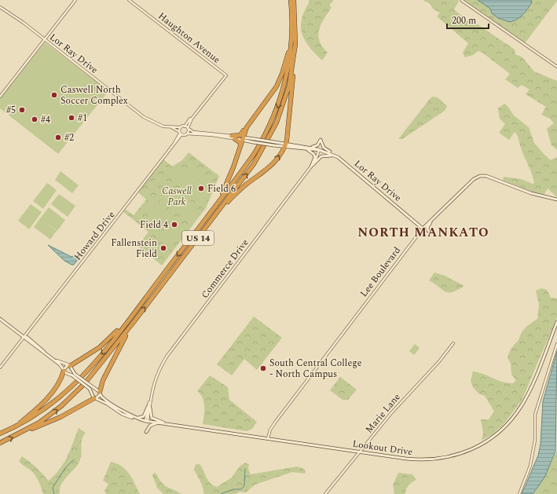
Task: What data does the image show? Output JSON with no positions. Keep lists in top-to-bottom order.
{
  "streets": {
    "highway": ["US 14"],
    "main road": ["Lor Ray Drive", "Lee Boulevard", "Lookout Drive"],
    "street": [
      "Haughton Avenue",
      "Howard Drive",
      "Commerce Drive",
      "Marie Lane"
    ]
  },
  "crossings": [
    ["Lor Ray Drive", "Howard Drive"],
    ["Lor Ray Drive", "Commerce Drive"],
    ["Lor Ray Drive", "Lee Boulevard"],
    ["Howard Drive", "Lookout Drive"],
    ["US 14", "Lookout Drive"],
    ["Commerce Drive", "Lookout Drive"],
    ["Lee Boulevard", "Lookout Drive"],
    ["Marie Lane", "Lookout Drive"]
  ],
  "districts": ["NORTH MANKATO"],
  "parks": ["Caswell Park"],
  "places": [
    "Caswell North Soccer Complex",
    "#5",
    "#1",
    "#4",
    "#2",
    "Field 6",
    "Field 4",
    "Fallenstein Field",
    "South Central College - North Campus"
  ],
  "scale_bar": "200 m"
}
